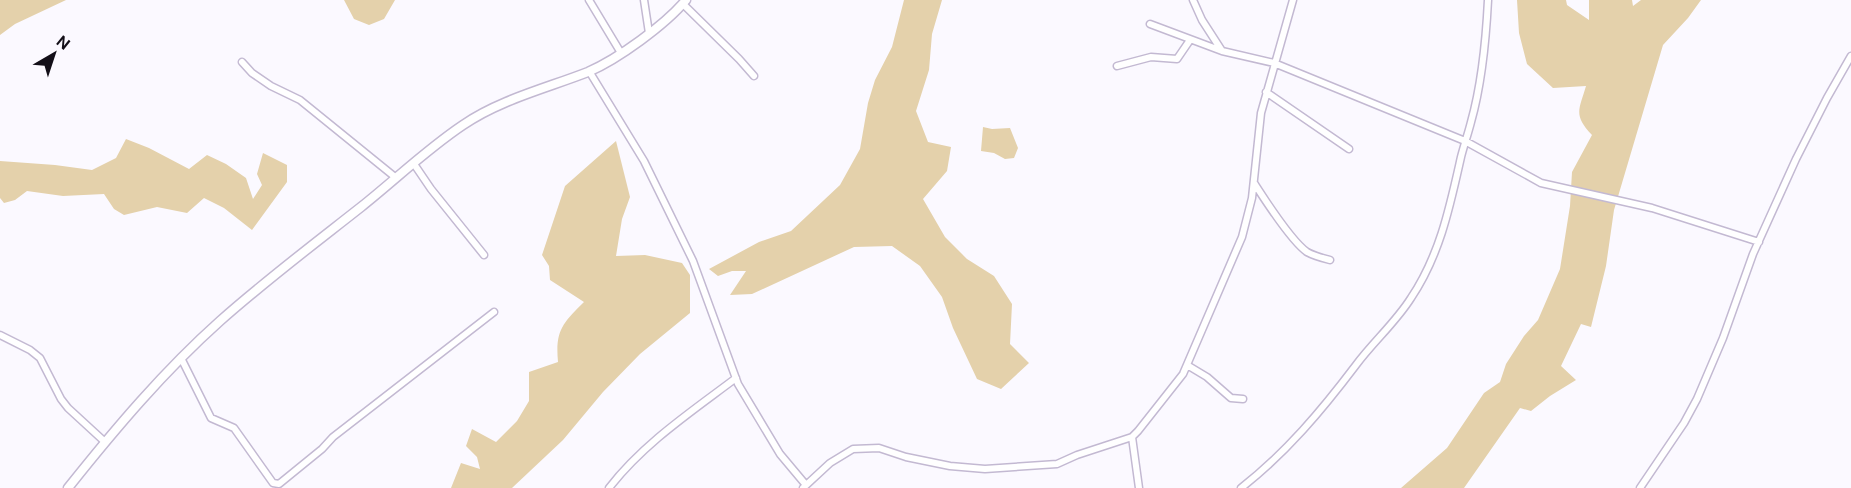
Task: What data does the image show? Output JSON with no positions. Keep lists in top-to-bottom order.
{
  "north": "top right"
}
